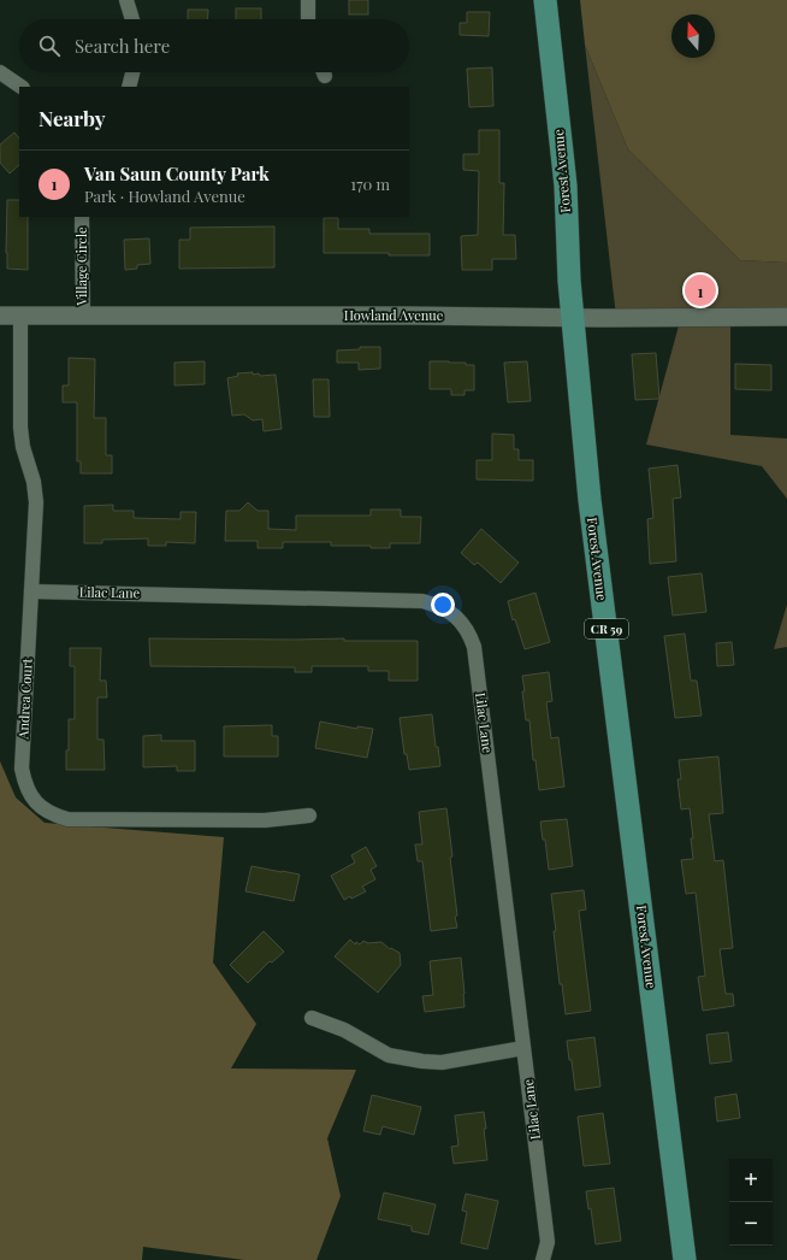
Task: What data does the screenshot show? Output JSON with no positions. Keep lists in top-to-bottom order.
{
  "streets": {
    "main road": ["Forest Avenue", "CR 59"],
    "street": [
      "Village Circle",
      "Howland Avenue",
      "Lilac Lane",
      "Andrea Court"
    ]
  },
  "crossings": [
    ["Forest Avenue", "Howland Avenue"],
    ["Village Circle", "Howland Avenue"],
    ["Howland Avenue", "Andrea Court"],
    ["Lilac Lane", "Andrea Court"]
  ],
  "north": "top",
  "page": {
    "search": "Search here",
    "heading": "Nearby",
    "list": [
      {
        "mark": "1",
        "name": "Van Saun County Park",
        "note": "Park · Howland Avenue",
        "value": "170 m"
      }
    ],
    "pins": "1",
    "map_buttons": ["+", "−"]
  }
}
